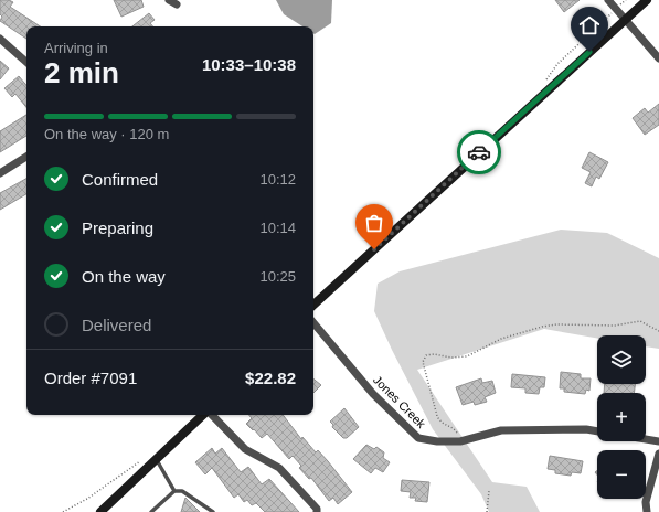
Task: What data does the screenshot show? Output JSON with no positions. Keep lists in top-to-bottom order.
{
  "streets": {
    "street": ["Jones Creek"]
  },
  "page": {
    "heading": ["2 min", "Arriving in", "10:33–10:38"],
    "panel": ["Order #7091", "$22.82"],
    "bar": "On the way · 120 m",
    "list": [
      ["Confirmed", "10:12"],
      ["Preparing", "10:14"],
      ["On the way", "10:25"],
      "Delivered"
    ],
    "map_buttons": ["+", "−"]
  }
}
